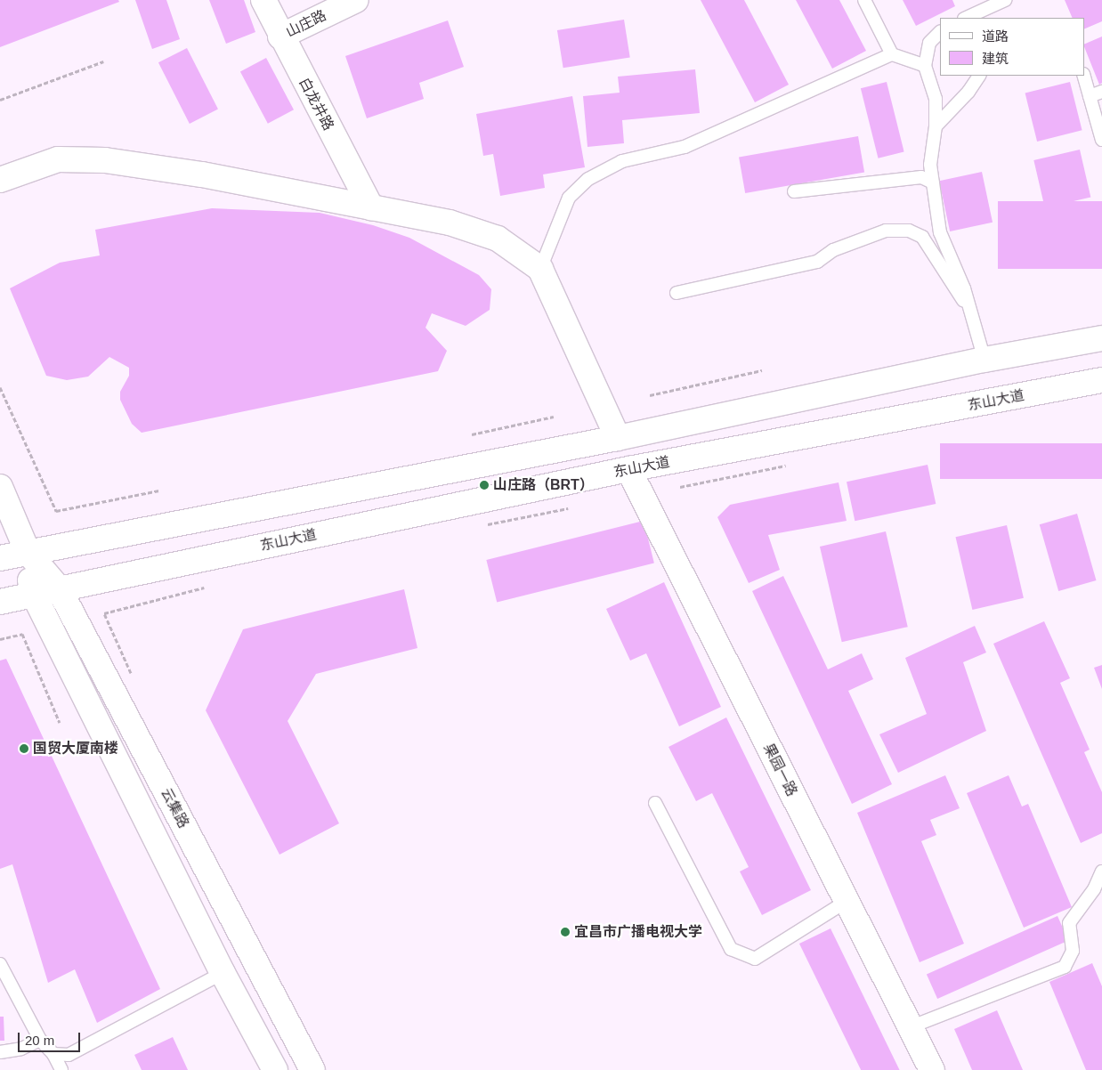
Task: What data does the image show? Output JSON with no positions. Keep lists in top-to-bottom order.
{
  "streets": {
    "main road": [
      "山庄路",
      "白龙井路",
      "东山大道",
      "果园一路",
      "云集路"
    ]
  },
  "crossings": [
    ["山庄路", "白龙井路"],
    ["东山大道", "果园一路"],
    ["东山大道", "云集路"]
  ],
  "places": ["山庄路（BRT）", "国贸大厦南楼", "宜昌市广播电视大学"],
  "legend": ["道路", "建筑"],
  "scale_bar": "20 m"
}
